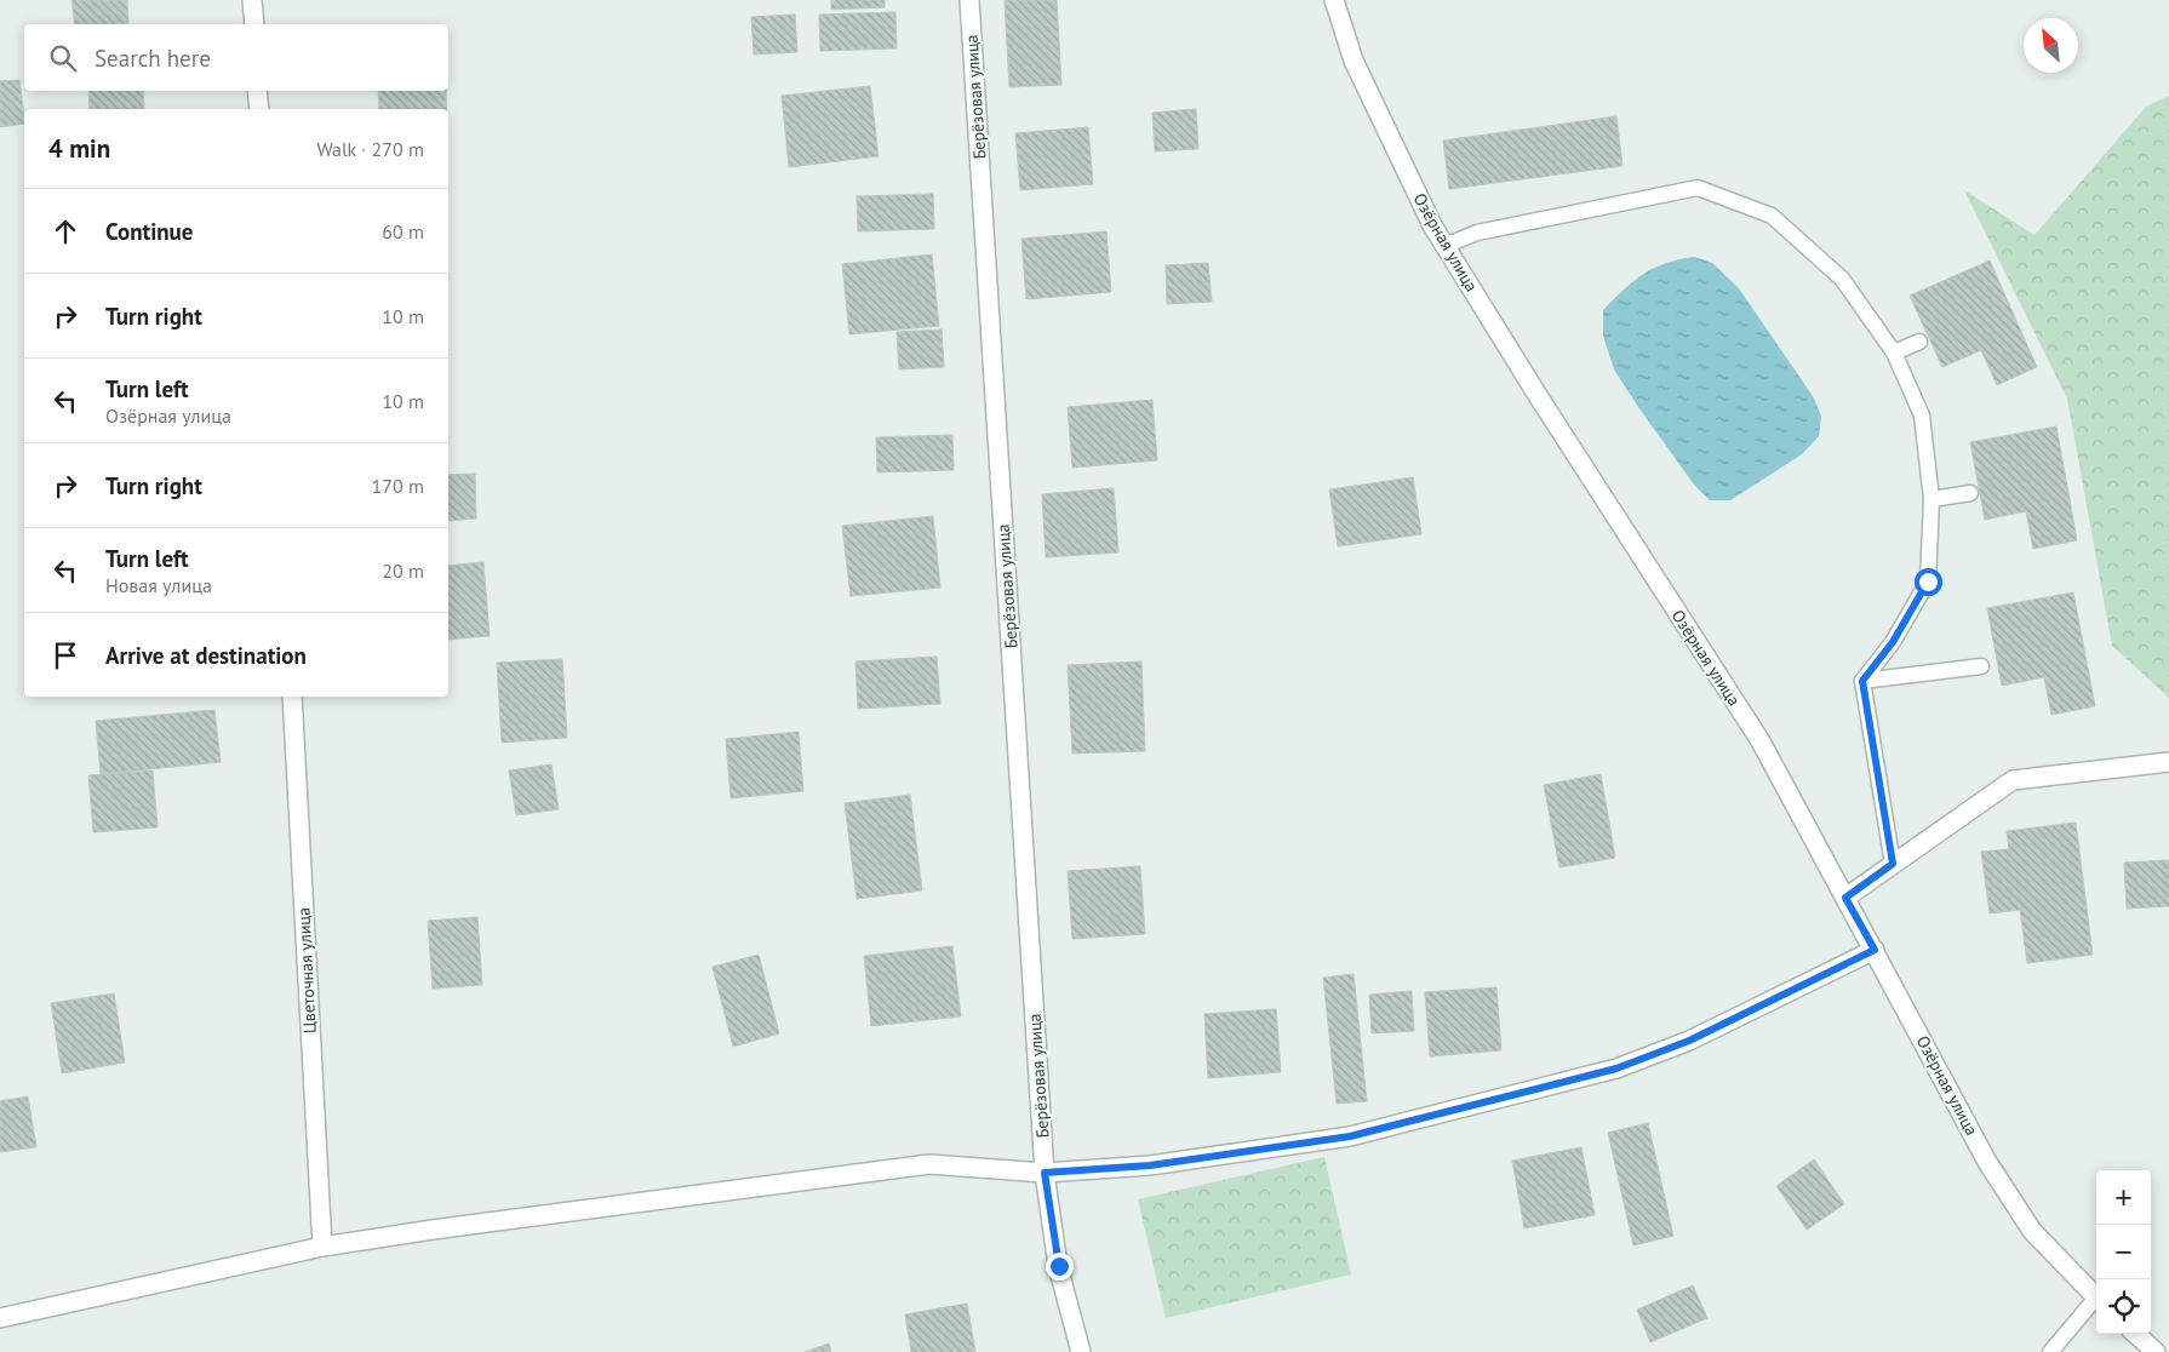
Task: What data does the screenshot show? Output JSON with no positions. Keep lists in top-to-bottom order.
{
  "streets": {
    "street": ["Берёзовая улица", "Озёрная улица", "Цветочная улица"]
  },
  "north": "top left",
  "page": {
    "search": "Search here",
    "heading": ["4 min", "Walk · 270 m"],
    "list": [
      ["Continue", "60 m"],
      ["Turn right", "10 m"],
      ["Turn left", "Озёрная улица", "10 m"],
      ["Turn right", "170 m"],
      ["Turn left", "Новая улица", "20 m"],
      "Arrive at destination"
    ],
    "map_buttons": ["+", "−"]
  }
}
